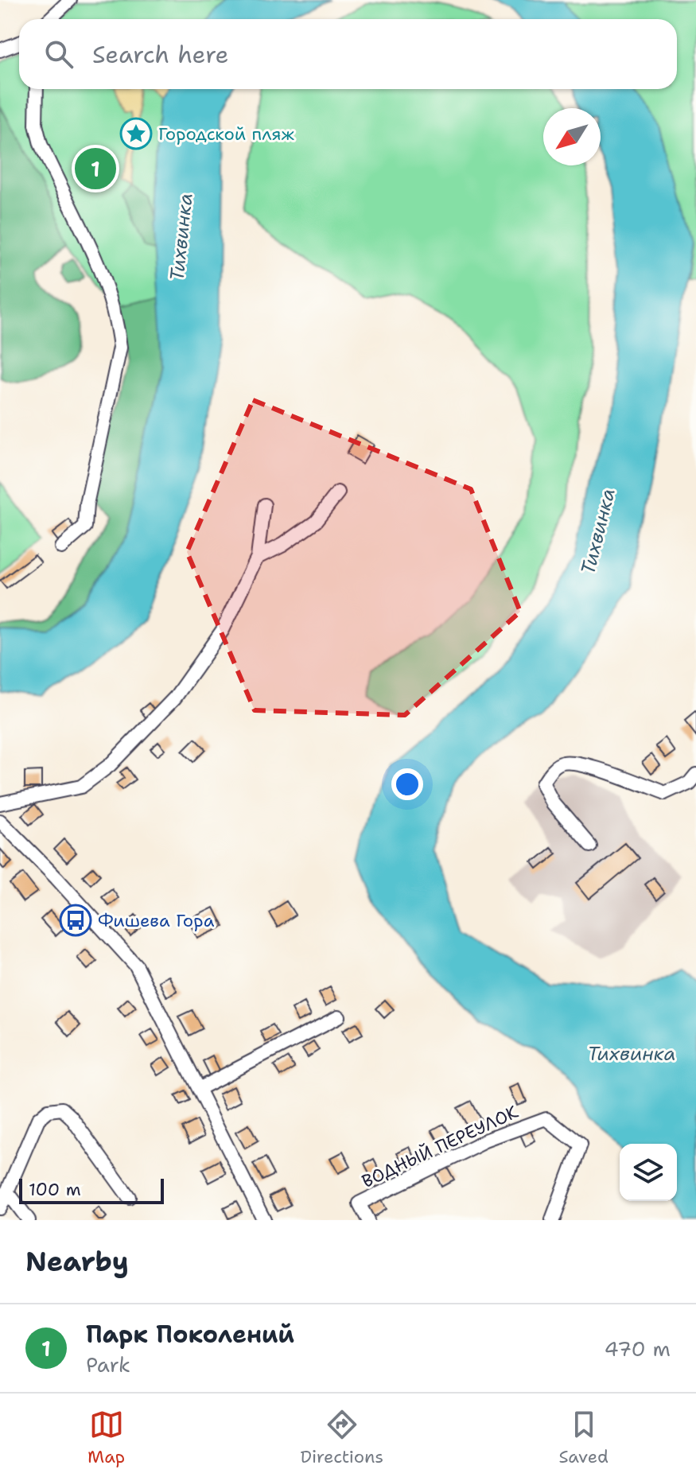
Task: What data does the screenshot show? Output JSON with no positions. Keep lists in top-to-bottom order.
{
  "streets": {
    "street": ["ВОДНЫЙ ПЕРЕУЛОК"]
  },
  "water": ["Тихвинка"],
  "places": {
    "place": ["Городской пляж"],
    "bus stop": ["Фишева Гора"]
  },
  "scale_bar": "100 m",
  "north": "bottom left",
  "page": {
    "search": "Search here",
    "pins": "1",
    "scale": "100 m",
    "heading": "Nearby",
    "list": [
      {
        "mark": "1",
        "name": "Парк Поколений",
        "note": "Park",
        "value": "470 m"
      }
    ],
    "nav": ["Map", "Directions", "Saved"]
  }
}
